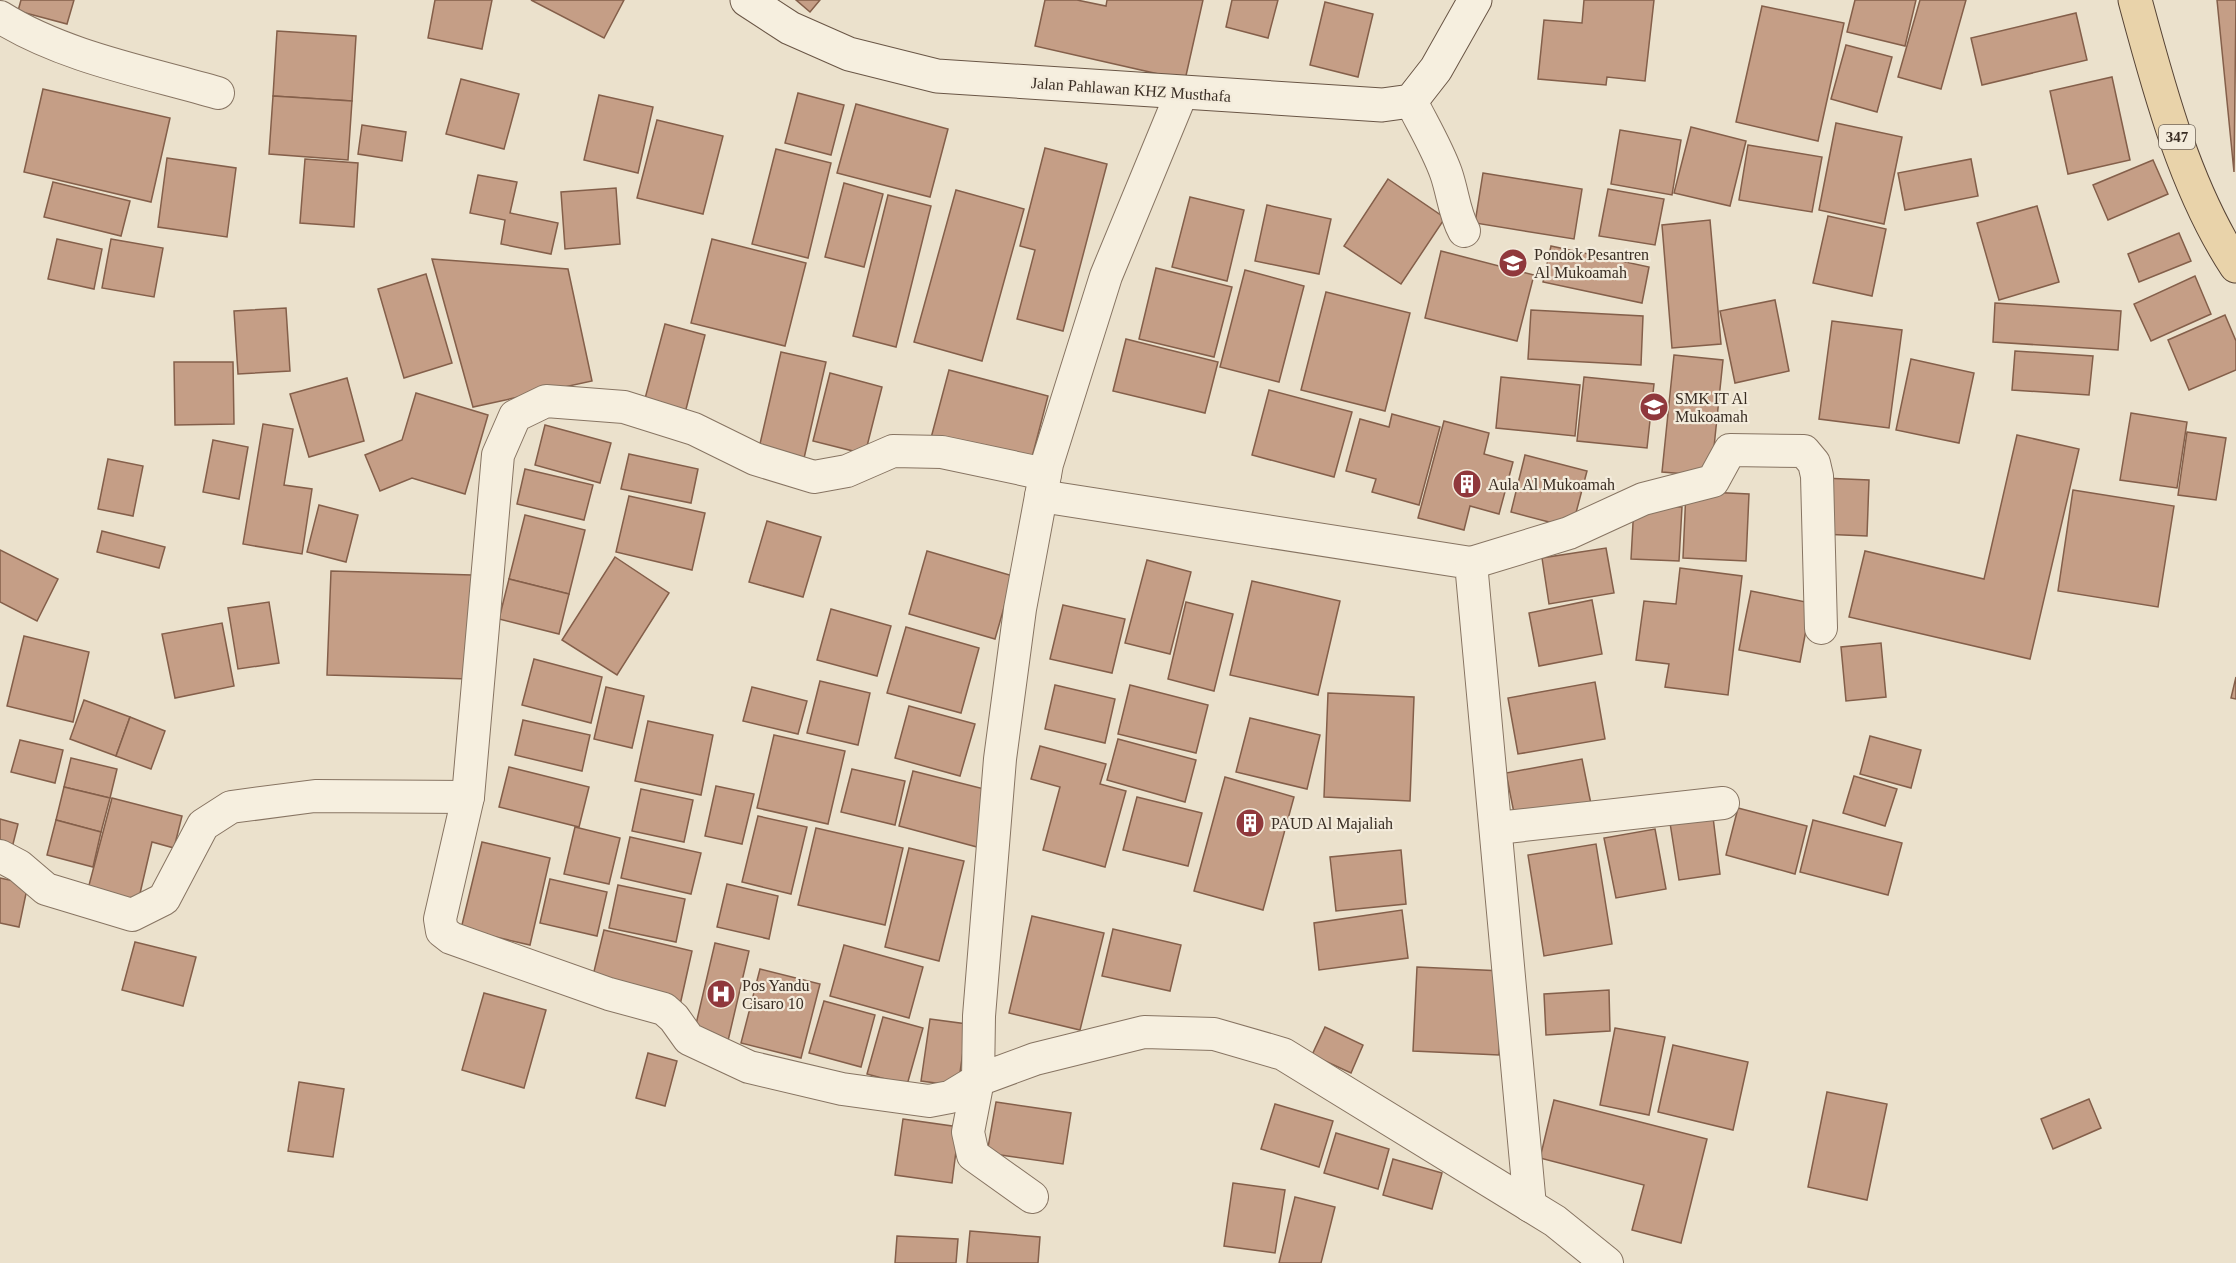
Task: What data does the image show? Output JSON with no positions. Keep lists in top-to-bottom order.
{
  "streets": {
    "main road": ["347"],
    "street": ["Jalan Pahlawan KHZ Musthafa"]
  },
  "places": {
    "school or university": ["Pondok Pesantren Al Mukoamah", "SMK IT Al Mukoamah"],
    "building": ["Aula Al Mukoamah", "PAUD Al Majaliah"],
    "hospital": ["Pos Yandu Cisaro 10"]
  }
}
